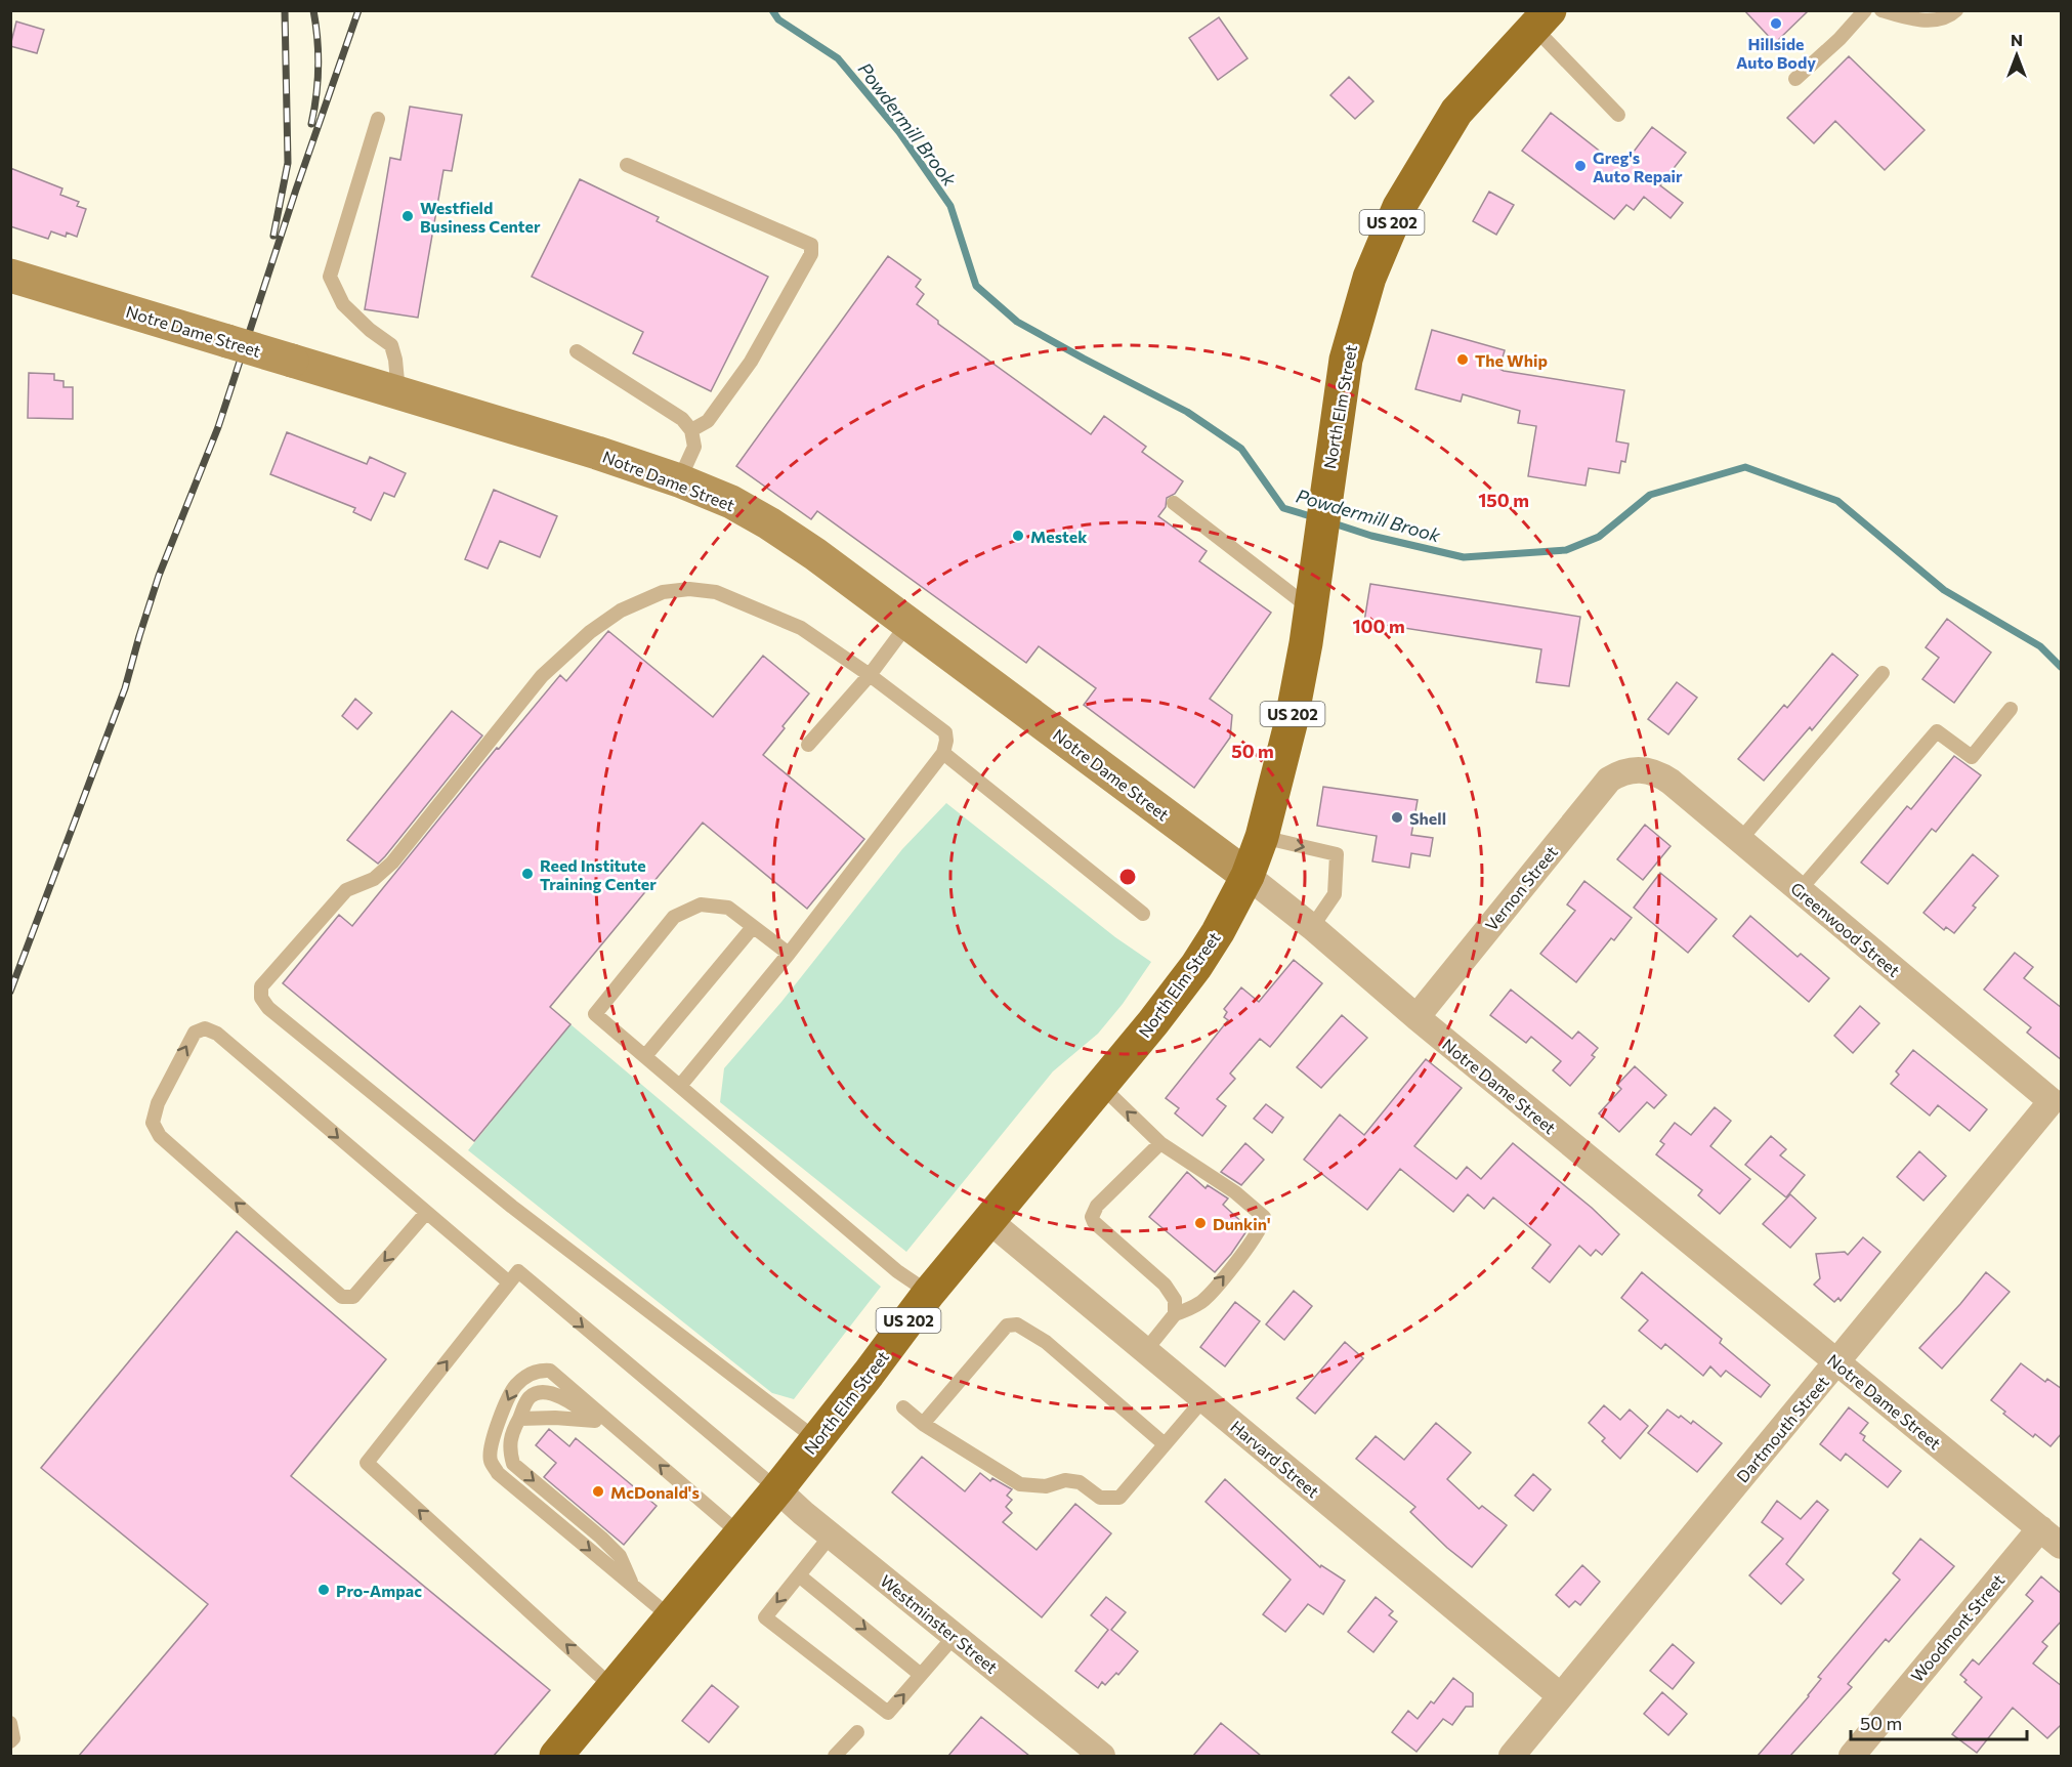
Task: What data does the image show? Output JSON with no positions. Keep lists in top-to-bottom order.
{
  "streets": {
    "highway": ["US 202", "North Elm Street"],
    "main road": ["Notre Dame Street"],
    "street": [
      "Vernon Street",
      "Greenwood Street",
      "Dartmouth Street",
      "Harvard Street",
      "Westminster Street",
      "Woodmont Street"
    ]
  },
  "crossings": [
    ["Notre Dame Street", "North Elm Street"],
    ["Notre Dame Street", "Vernon Street"],
    ["Notre Dame Street", "Dartmouth Street"],
    ["Notre Dame Street", "Woodmont Street"],
    ["North Elm Street", "Harvard Street"],
    ["North Elm Street", "Westminster Street"],
    ["Vernon Street", "Greenwood Street"],
    ["Greenwood Street", "Dartmouth Street"],
    ["Dartmouth Street", "Harvard Street"]
  ],
  "water": ["Powdermill Brook"],
  "places": [
    "Hillside Auto Body",
    "Greg's Auto Repair",
    "Westfield Business Center",
    "The Whip",
    "Mestek",
    "Shell",
    "Reed Institute Training Center",
    "Dunkin'",
    "McDonald's",
    "Pro-Ampac"
  ],
  "scale_bar": "50 m",
  "north": "top",
  "rings": ["150 m", "100 m", "50 m"]
}
